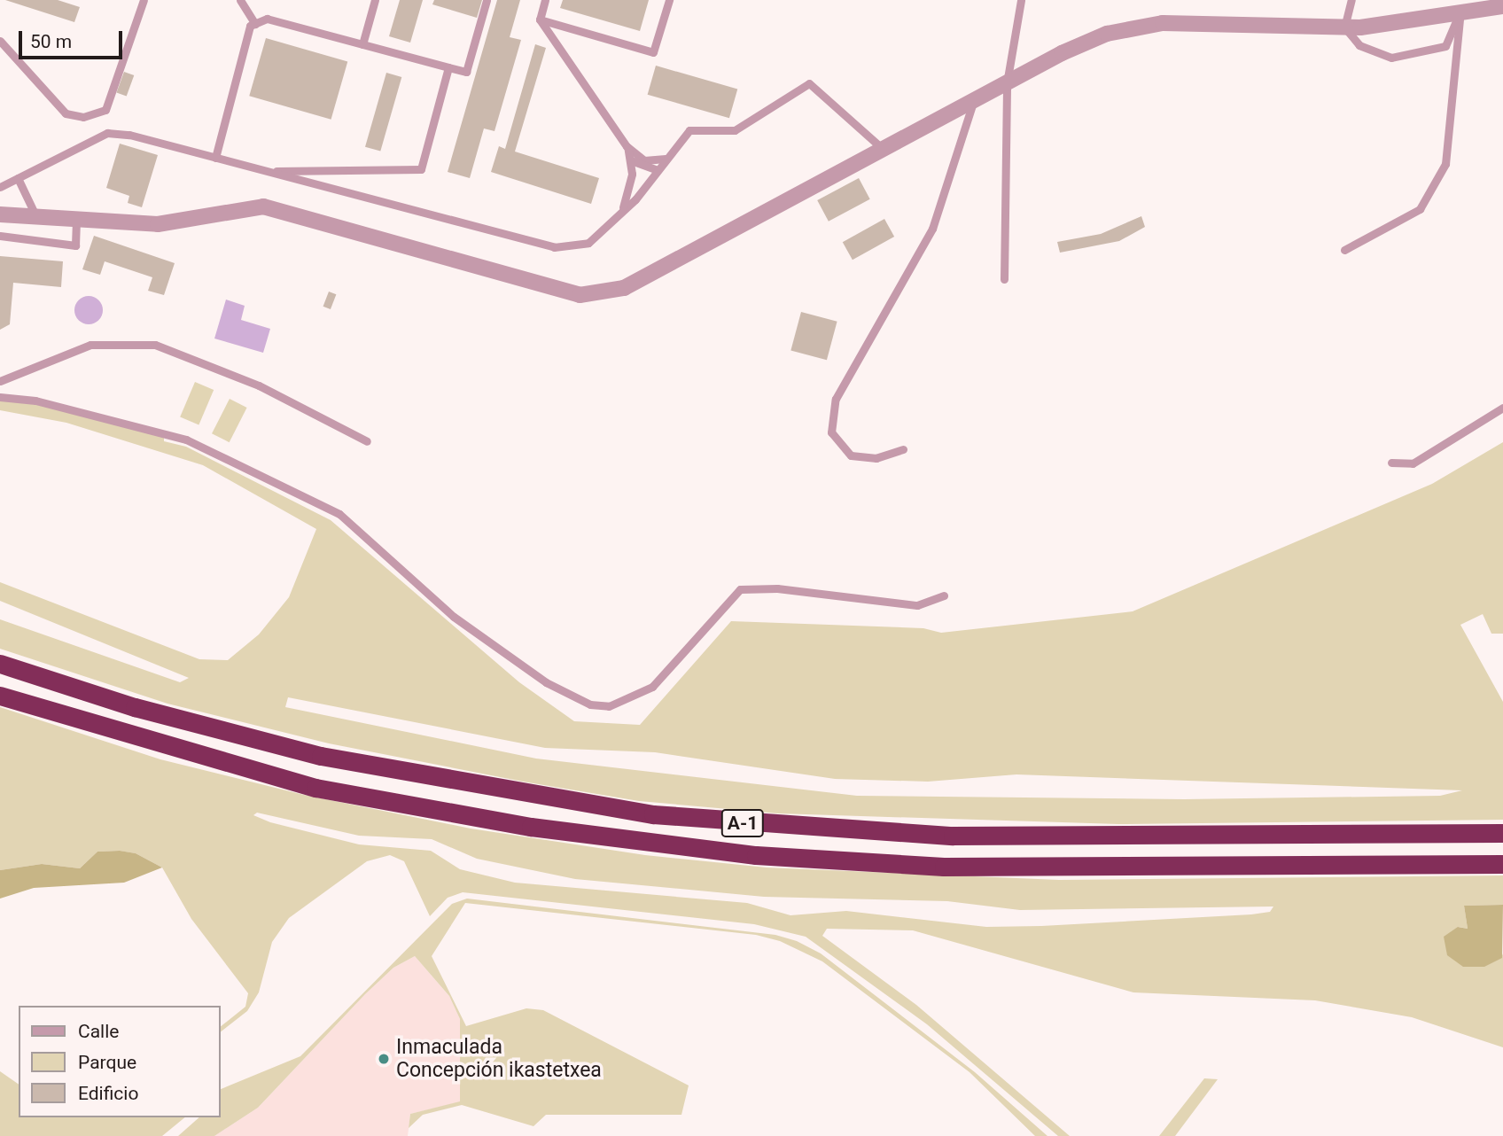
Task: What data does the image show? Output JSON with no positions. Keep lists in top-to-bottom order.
{
  "streets": {
    "highway": ["A-1"]
  },
  "places": ["Inmaculada Concepción ikastetxea"],
  "legend": ["Calle", "Parque", "Edificio"],
  "scale_bar": "50 m"
}
